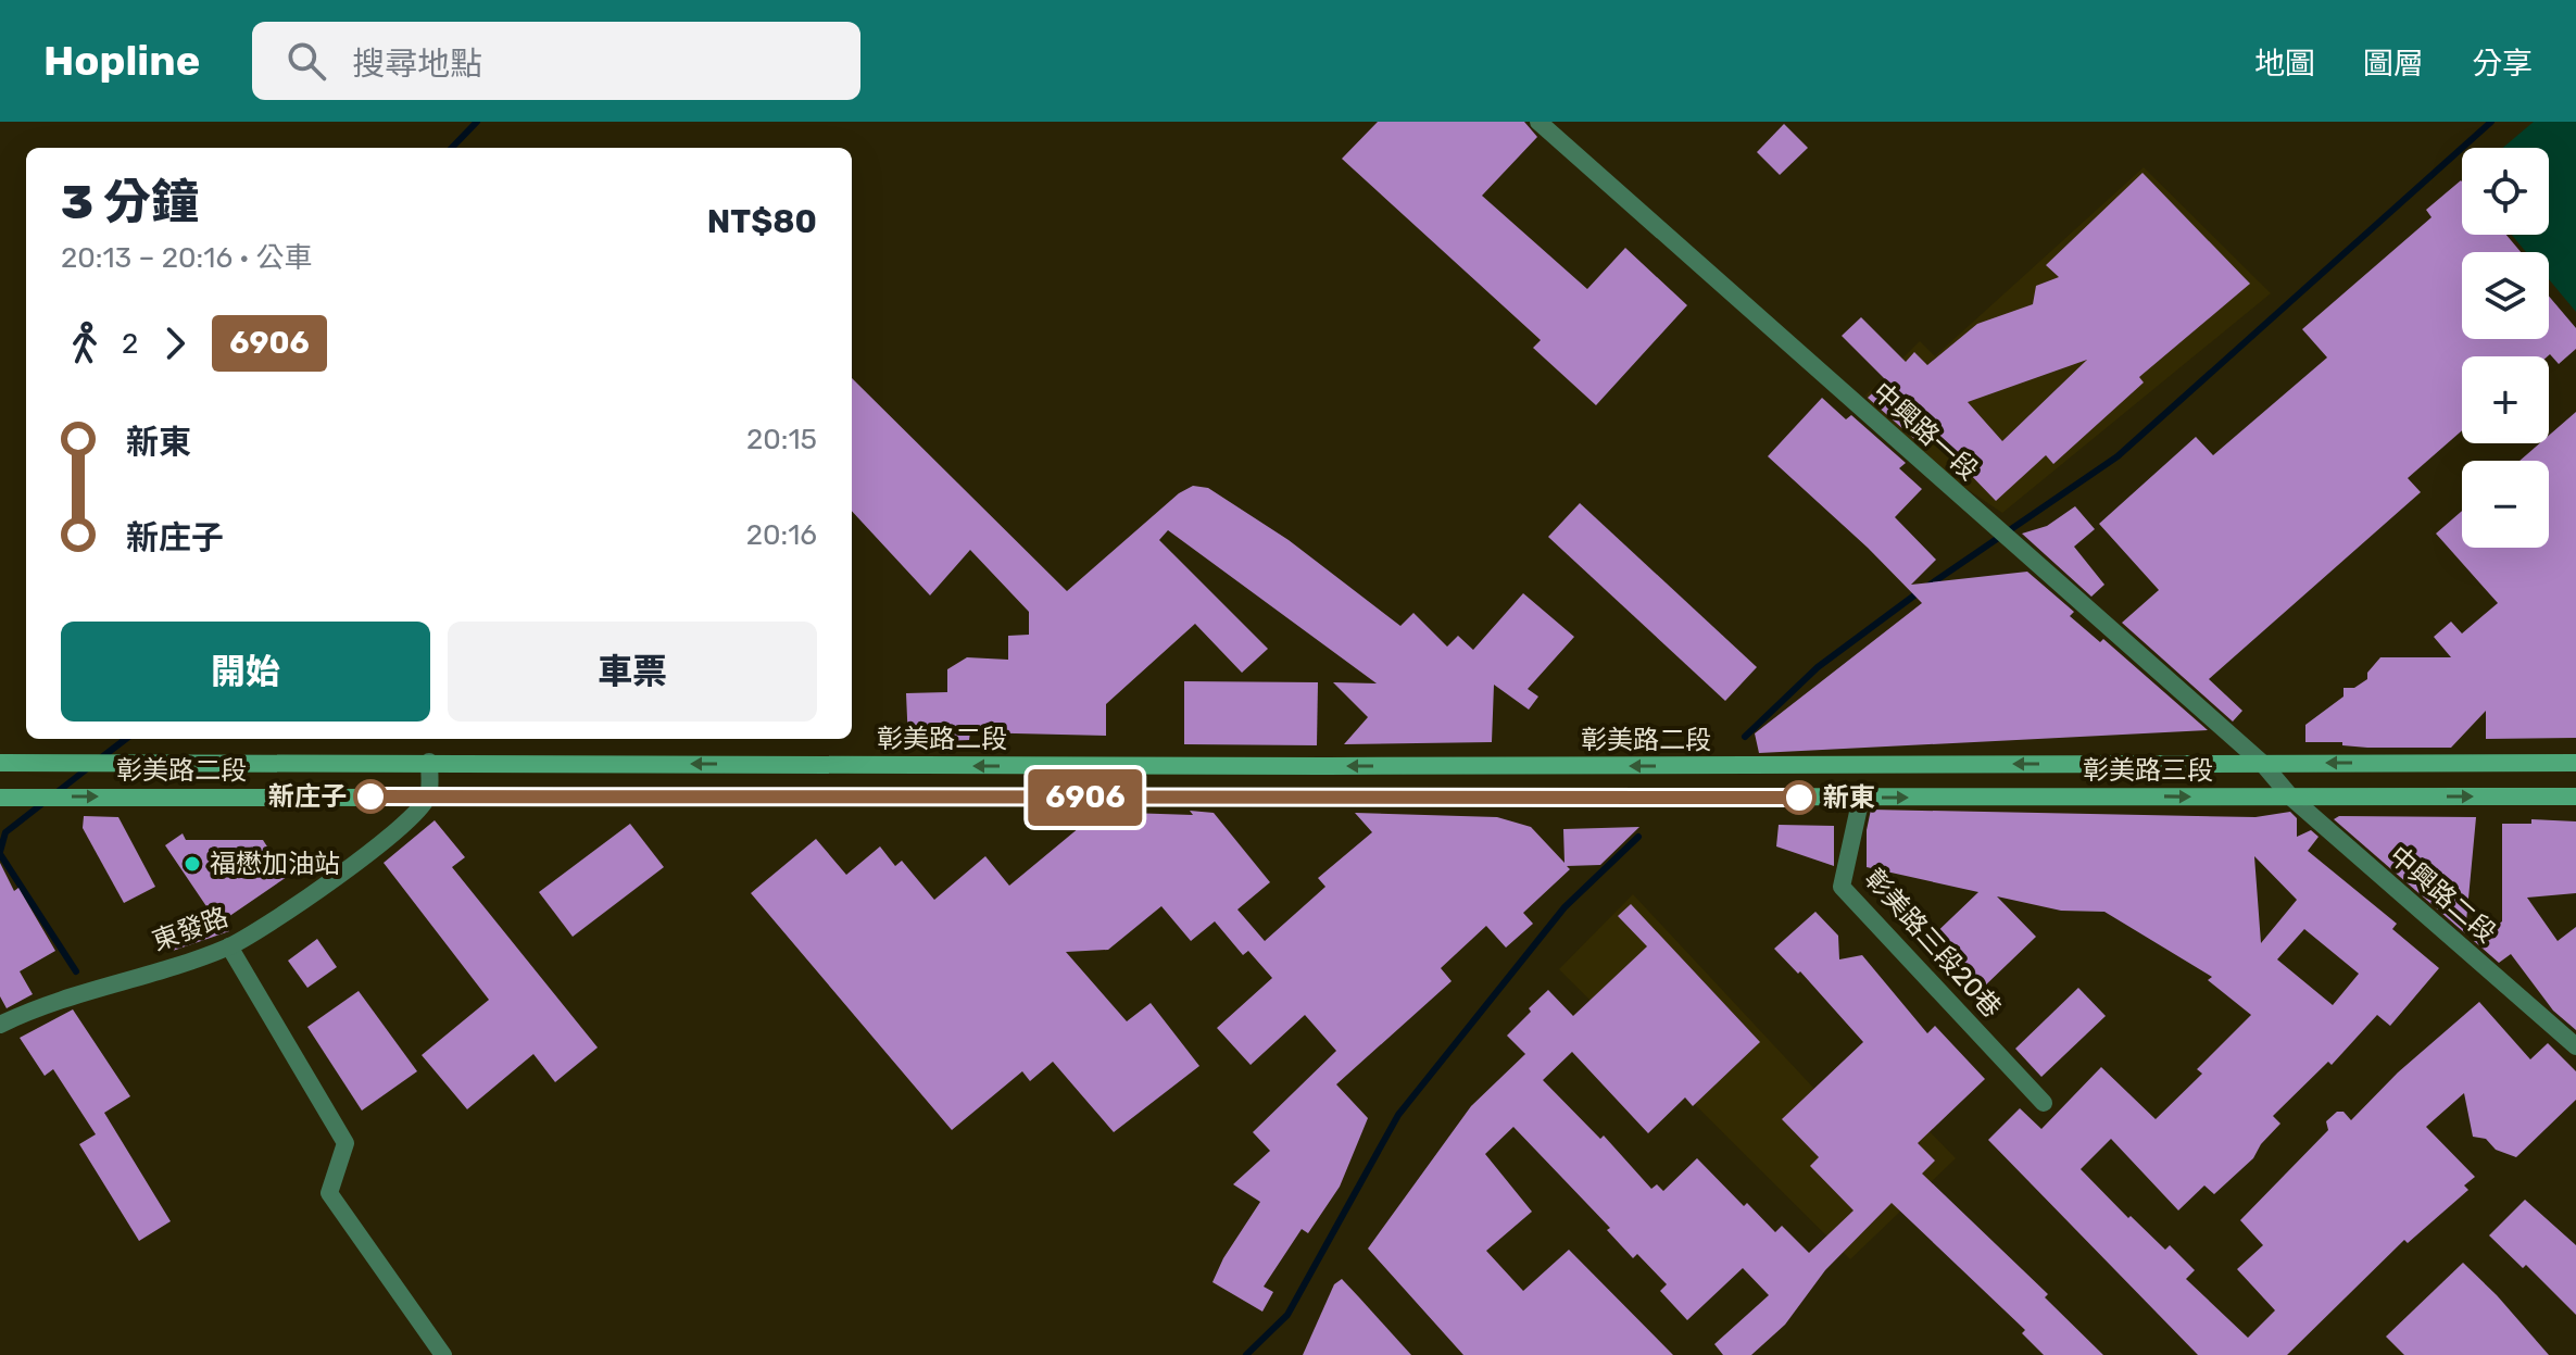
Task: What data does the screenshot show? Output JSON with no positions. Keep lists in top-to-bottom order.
{
  "streets": {
    "main road": ["彰美路二段", "彰美路三段"],
    "street": [
      "中興路一段",
      "中興路二段",
      "東發路",
      "彰美路三段20巷"
    ]
  },
  "crossings": [
    ["中興路一段", "彰美路三段"],
    ["中興路一段", "中興路二段"],
    ["彰美路二段", "彰美路三段"],
    ["彰美路二段", "東發路"],
    ["彰美路三段", "中興路二段"],
    ["彰美路三段", "彰美路三段20巷"]
  ],
  "places": ["新庄子", "新東", "福懋加油站"],
  "lines": ["bus line 6906"],
  "page": {
    "header": "Hopline",
    "search": "搜尋地點",
    "nav": ["地圖", "圖層", "分享"],
    "on_map": "6906",
    "map_buttons": ["+", "−"],
    "heading": ["3 分鐘", "20:13 – 20:16 · 公車", "NT$80"],
    "legs": ["2", "6906"],
    "list": [
      {
        "name": "新東",
        "value": "20:15"
      },
      {
        "name": "新庄子",
        "value": "20:16"
      }
    ],
    "buttons": ["開始", "車票"]
  }
}
